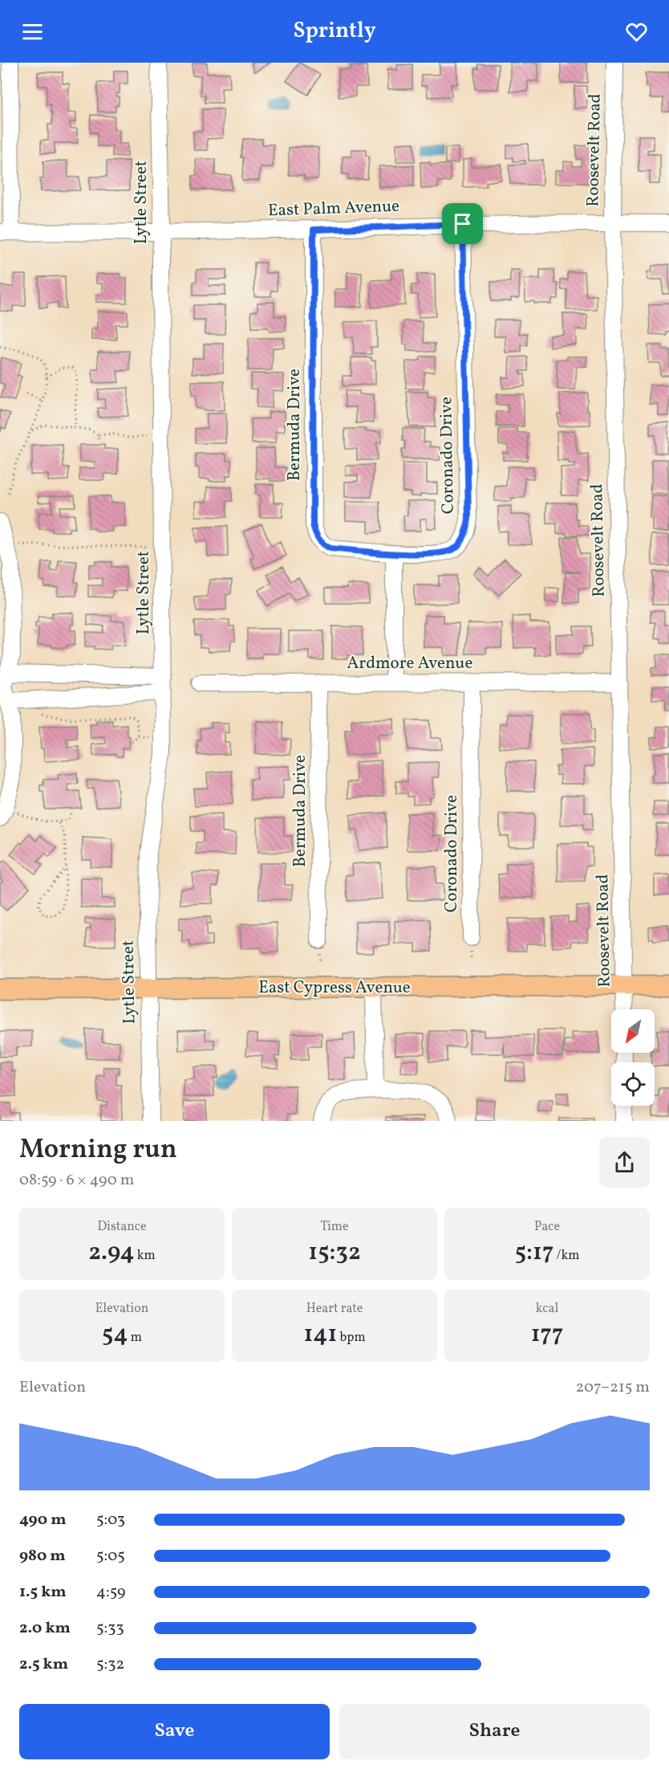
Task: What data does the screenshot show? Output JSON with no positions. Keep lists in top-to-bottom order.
{
  "streets": {
    "main road": ["East Cypress Avenue"],
    "street": [
      "Roosevelt Road",
      "Lytle Street",
      "East Palm Avenue",
      "Bermuda Drive",
      "Coronado Drive",
      "Ardmore Avenue"
    ]
  },
  "crossings": [
    ["Roosevelt Road", "East Palm Avenue"],
    ["Roosevelt Road", "Ardmore Avenue"],
    ["Roosevelt Road", "East Cypress Avenue"],
    ["Lytle Street", "East Palm Avenue"],
    ["Lytle Street", "East Cypress Avenue"],
    ["East Palm Avenue", "Bermuda Drive"],
    ["East Palm Avenue", "Coronado Drive"],
    ["Bermuda Drive", "Coronado Drive"],
    ["Bermuda Drive", "Ardmore Avenue"],
    ["Coronado Drive", "Ardmore Avenue"]
  ],
  "north": "bottom left",
  "page": {
    "header": "Sprintly",
    "heading": ["Morning run", "08:59 · 6 × 490 m"],
    "stats": [
      ["Distance", "2.94 km"],
      ["Time", "15:32"],
      ["Pace", "5:17 /km"],
      ["Elevation", "54 m"],
      ["Heart rate", "141 bpm"],
      ["kcal", "177"]
    ],
    "chart": ["Elevation", "207–215 m"],
    "list": [
      {
        "name": "490 m",
        "note": "5:03"
      },
      {
        "name": "980 m",
        "note": "5:05"
      },
      {
        "name": "1.5 km",
        "note": "4:59"
      },
      {
        "name": "2.0 km",
        "note": "5:33"
      },
      {
        "name": "2.5 km",
        "note": "5:32"
      }
    ],
    "buttons": ["Save", "Share"]
  }
}
